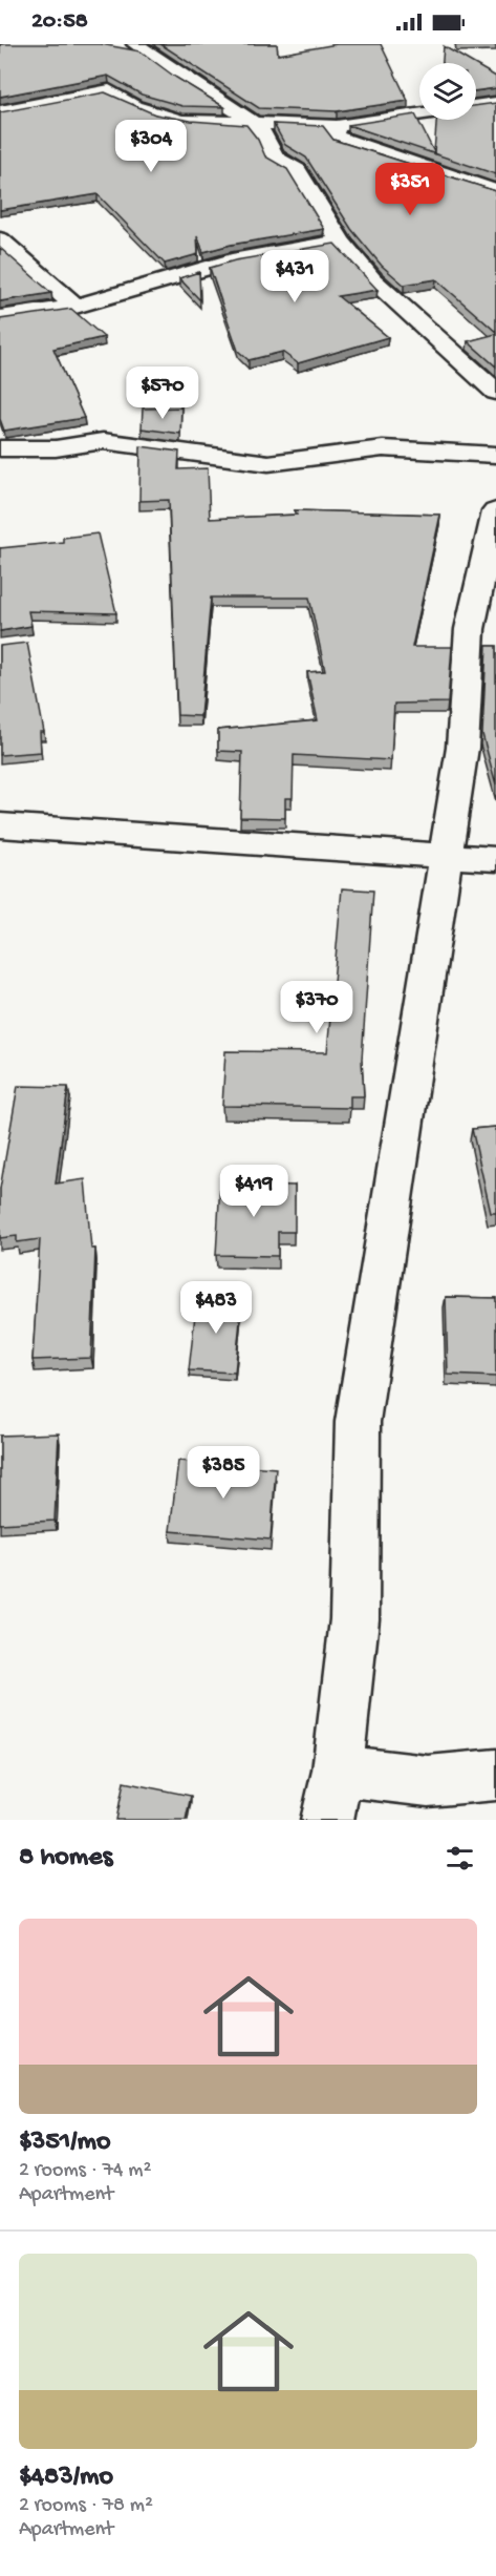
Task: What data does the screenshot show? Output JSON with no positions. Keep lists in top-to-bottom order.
{
  "page": {
    "status": "20:58",
    "price": [
      "$304",
      "$351",
      "$431",
      "$570",
      "$370",
      "$419",
      "$483",
      "$385"
    ],
    "heading": "8 homes",
    "list": [
      {
        "name": "$351/mo",
        "note": "2 rooms · 74 m² · Apartment"
      },
      {
        "name": "$483/mo",
        "note": "2 rooms · 78 m² · Apartment"
      }
    ]
  }
}
